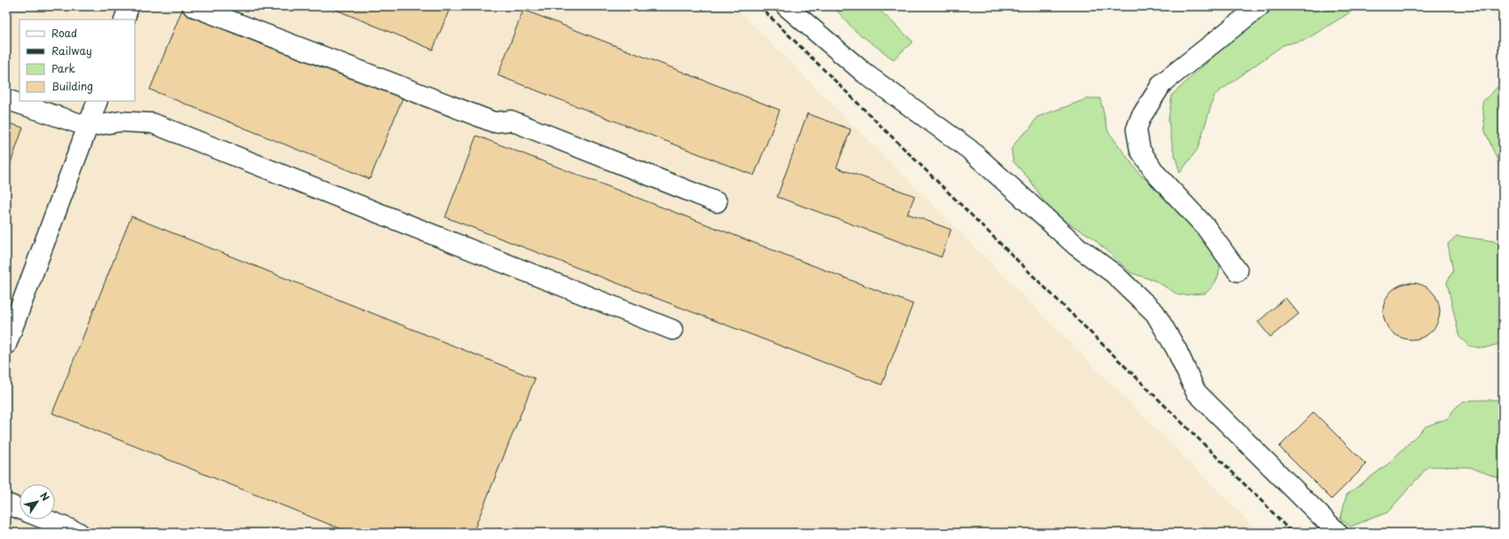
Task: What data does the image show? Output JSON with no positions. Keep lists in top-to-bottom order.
{
  "legend": [
    "Road",
    "Railway",
    "Park",
    "Building"
  ],
  "north": "top right"
}
